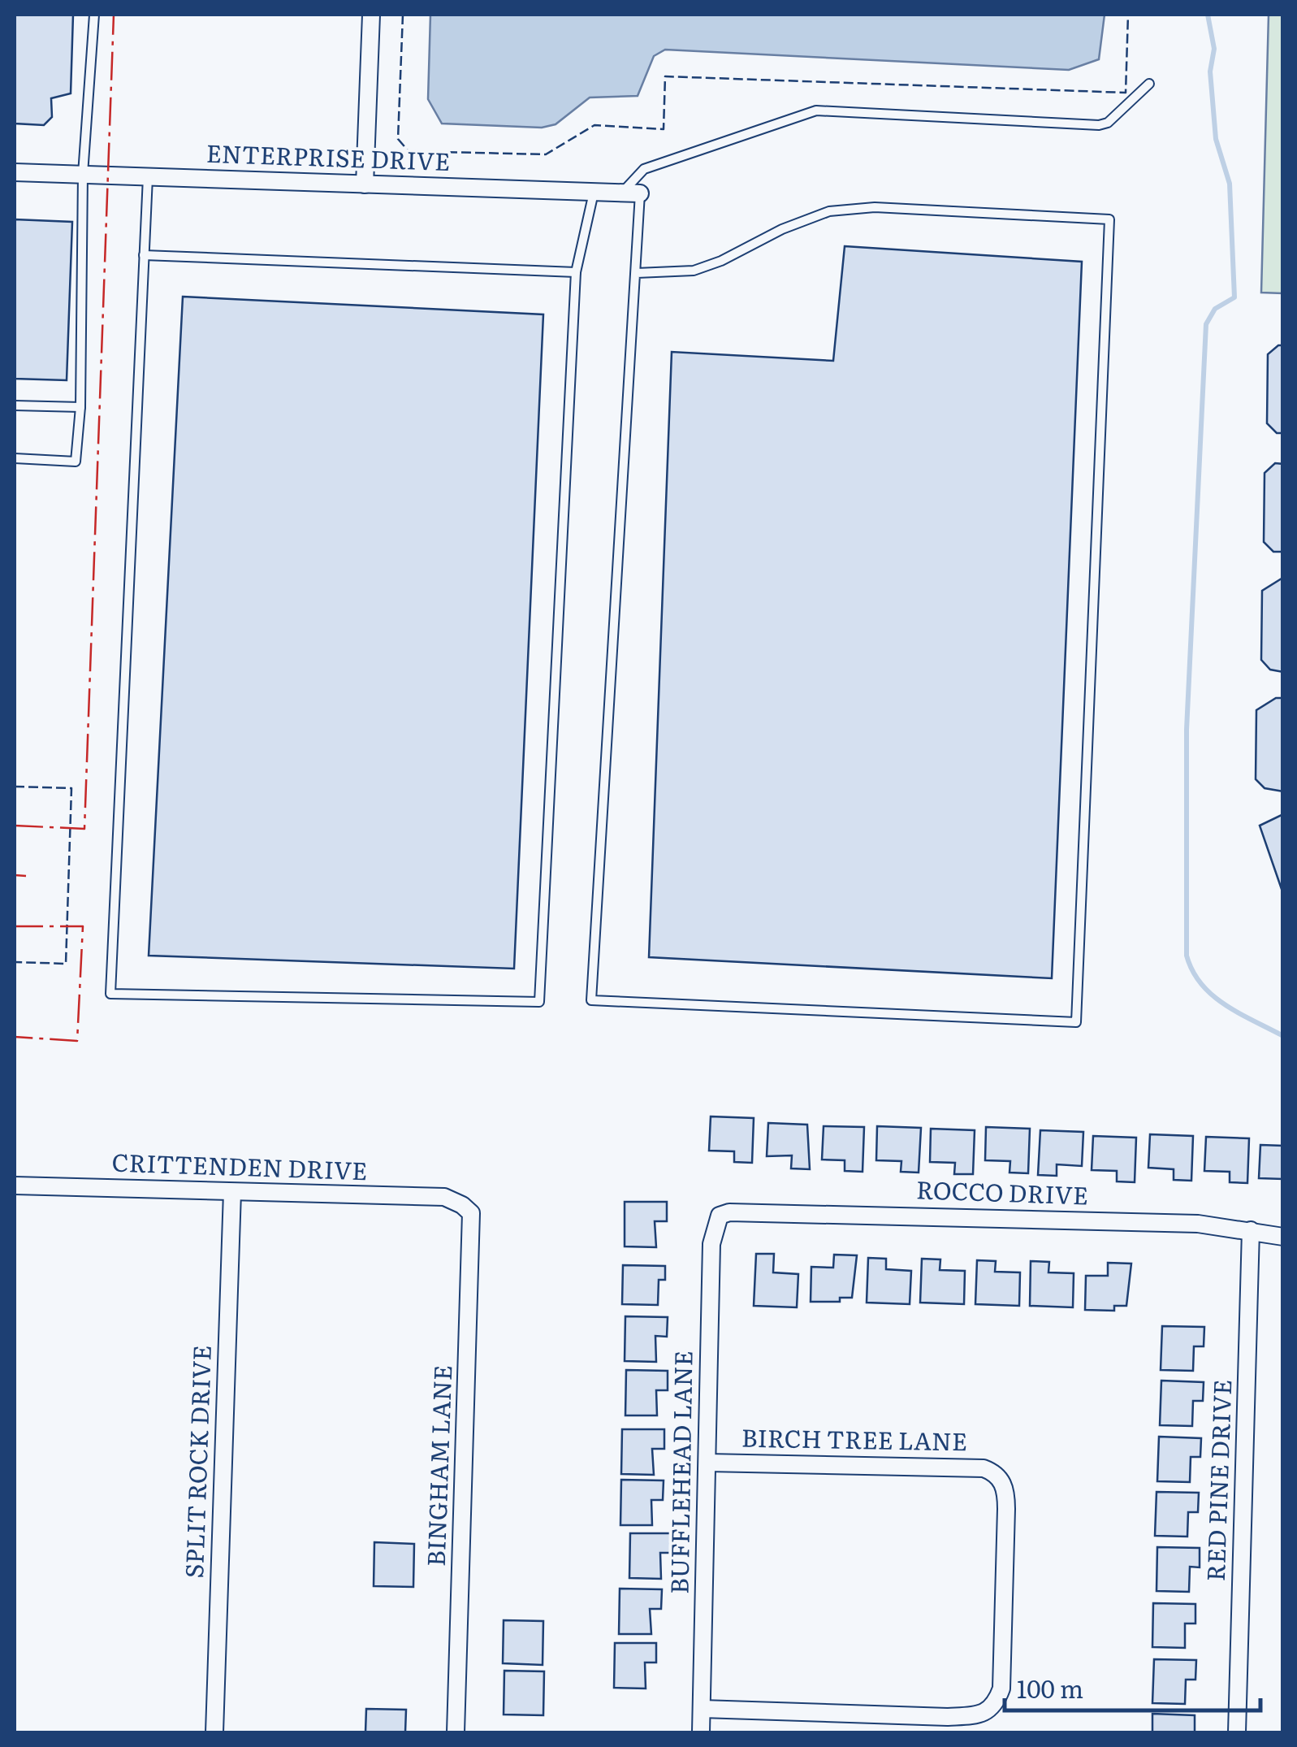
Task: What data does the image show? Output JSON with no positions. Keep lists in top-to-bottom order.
{
  "streets": {
    "street": [
      "ENTERPRISE DRIVE",
      "CRITTENDEN DRIVE",
      "ROCCO DRIVE",
      "BIRCH TREE LANE",
      "SPLIT ROCK DRIVE",
      "BINGHAM LANE",
      "BUFFLEHEAD LANE",
      "RED PINE DRIVE"
    ]
  },
  "crossings": [
    ["CRITTENDEN DRIVE", "SPLIT ROCK DRIVE"],
    ["CRITTENDEN DRIVE", "BINGHAM LANE"],
    ["ROCCO DRIVE", "BUFFLEHEAD LANE"],
    ["ROCCO DRIVE", "RED PINE DRIVE"],
    ["BIRCH TREE LANE", "BUFFLEHEAD LANE"]
  ],
  "scale_bar": "100 m"
}
